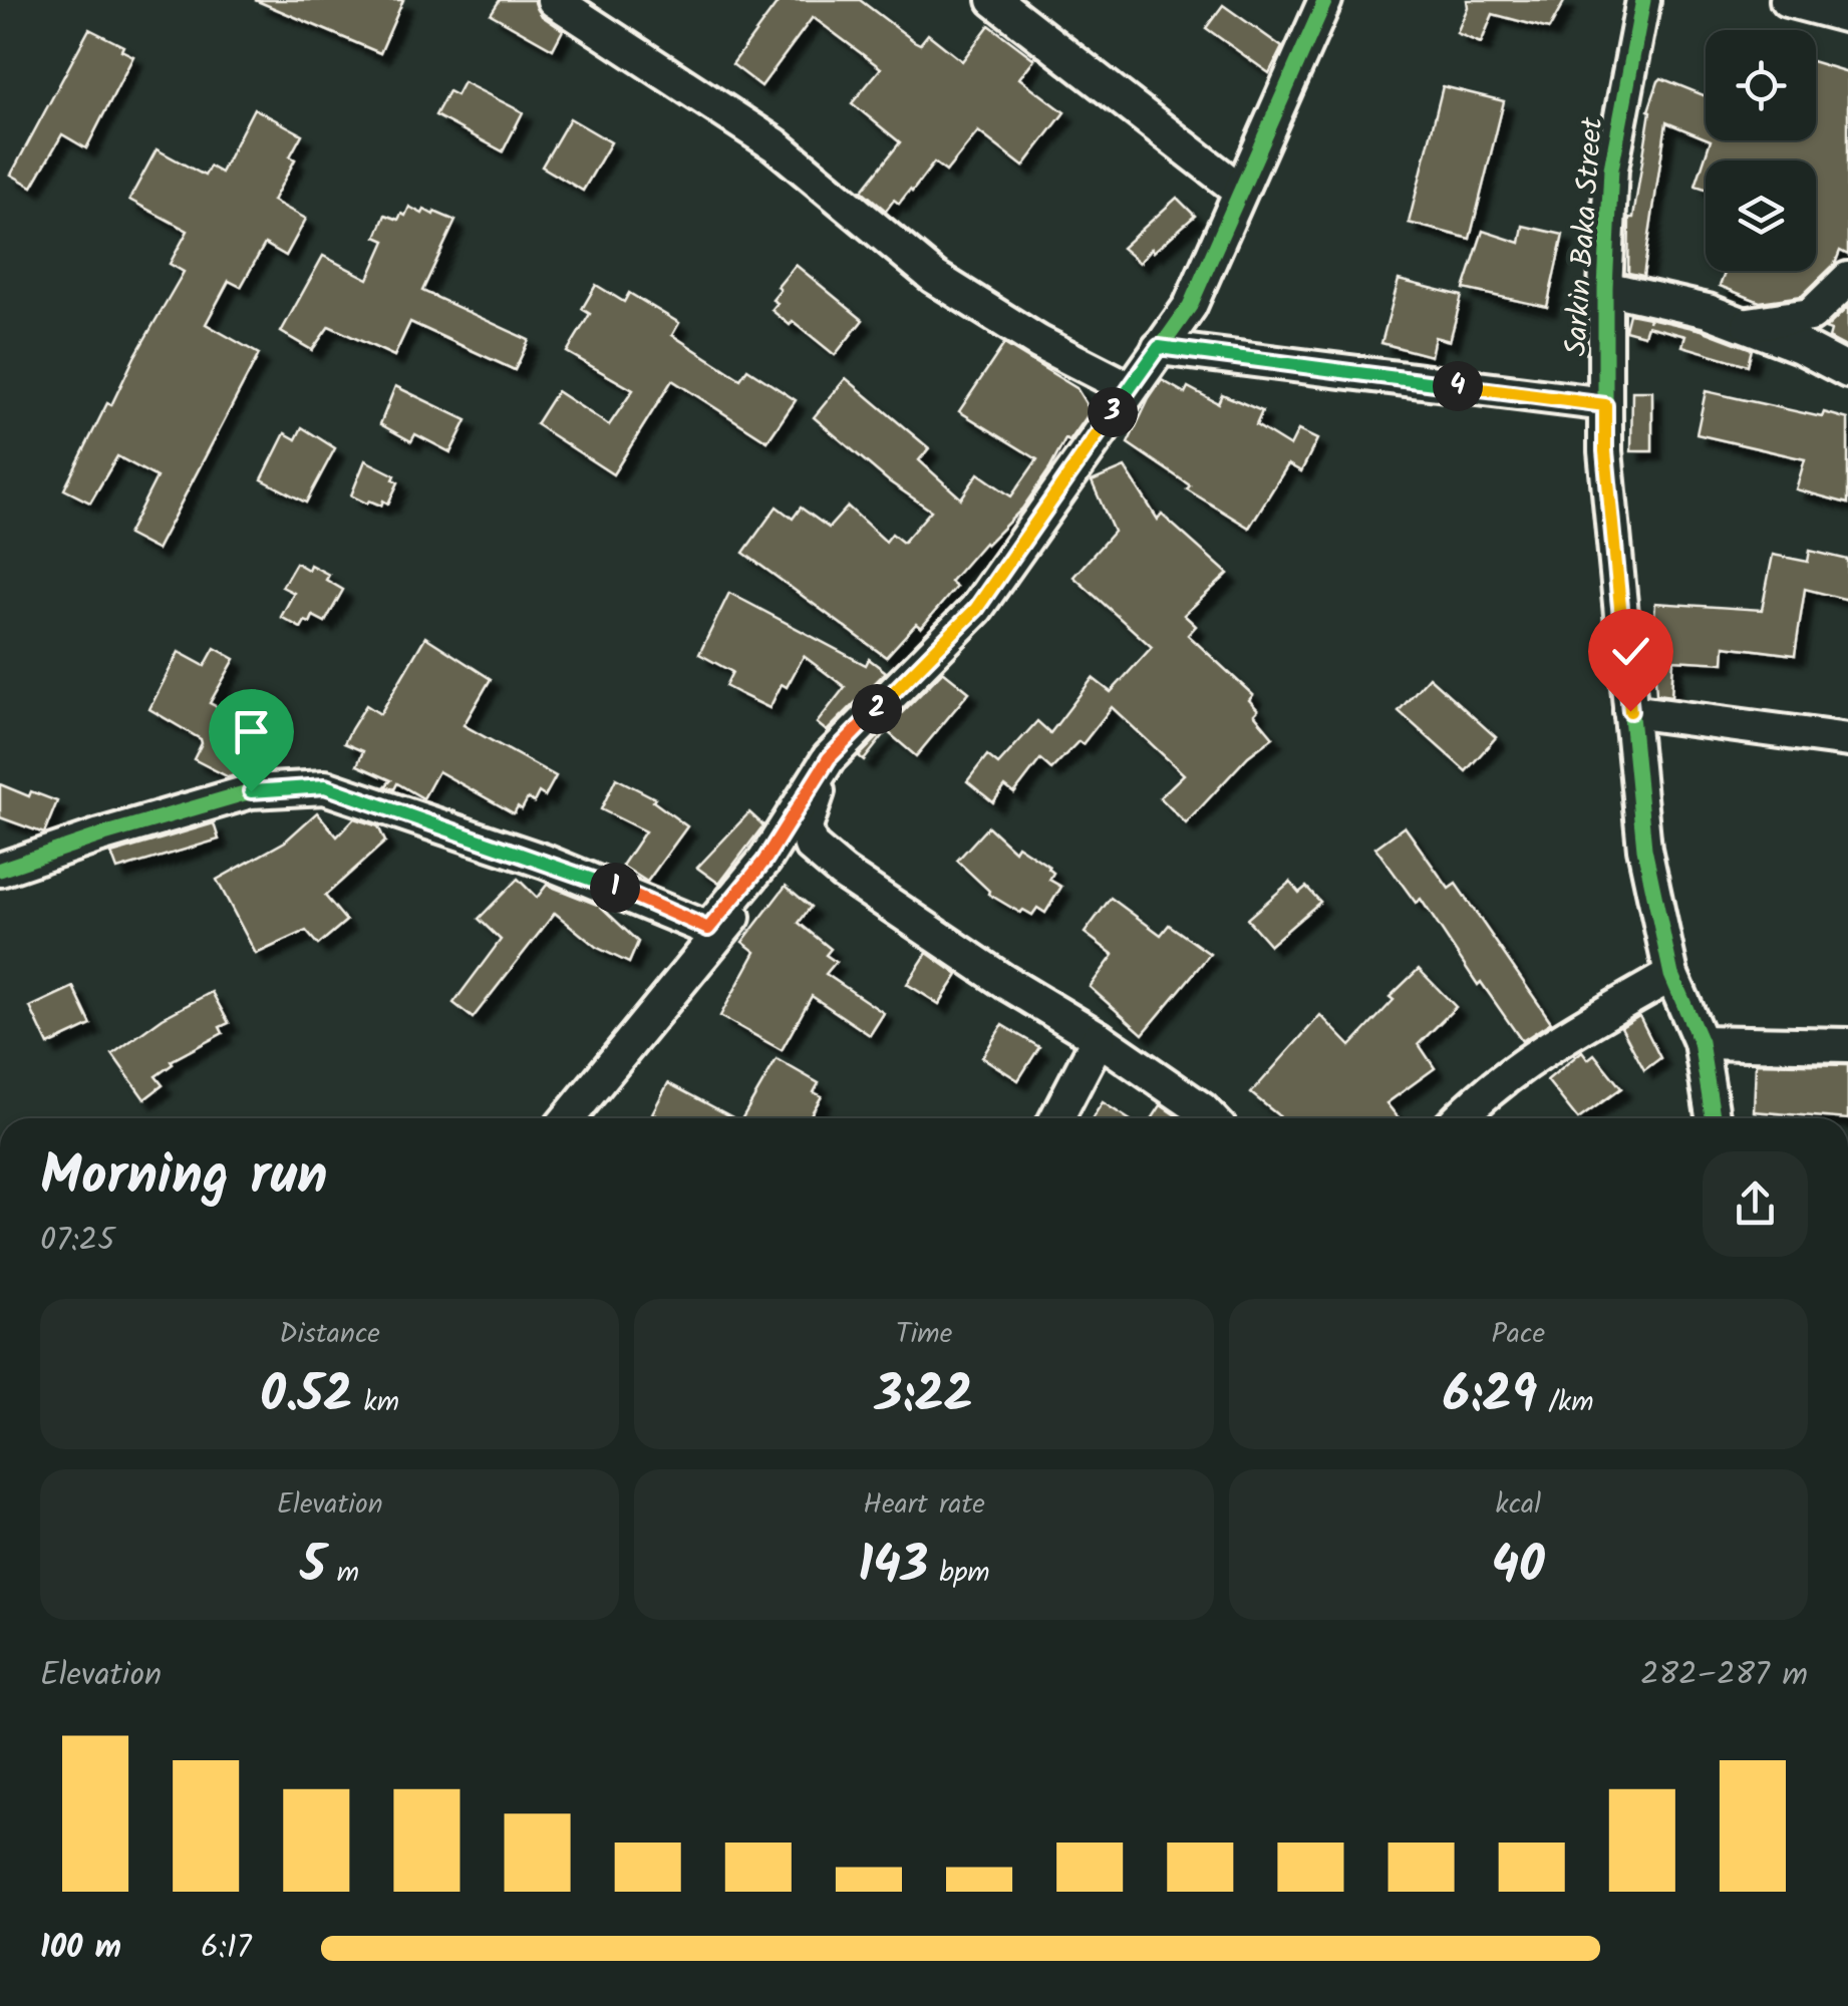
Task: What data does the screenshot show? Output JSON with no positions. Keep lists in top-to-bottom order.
{
  "streets": {
    "street": ["Sarkin Baka Street"]
  },
  "page": {
    "pins": [
      "4",
      "3",
      "2",
      "1"
    ],
    "heading": ["Morning run", "07:25"],
    "stats": [
      ["Distance", "0.52 km"],
      ["Time", "3:22"],
      ["Pace", "6:29 /km"],
      ["Elevation", "5 m"],
      ["Heart rate", "143 bpm"],
      ["kcal", "40"]
    ],
    "chart": ["Elevation", "282–287 m"],
    "list": [
      {
        "name": "100 m",
        "note": "6:17"
      }
    ]
  }
}
